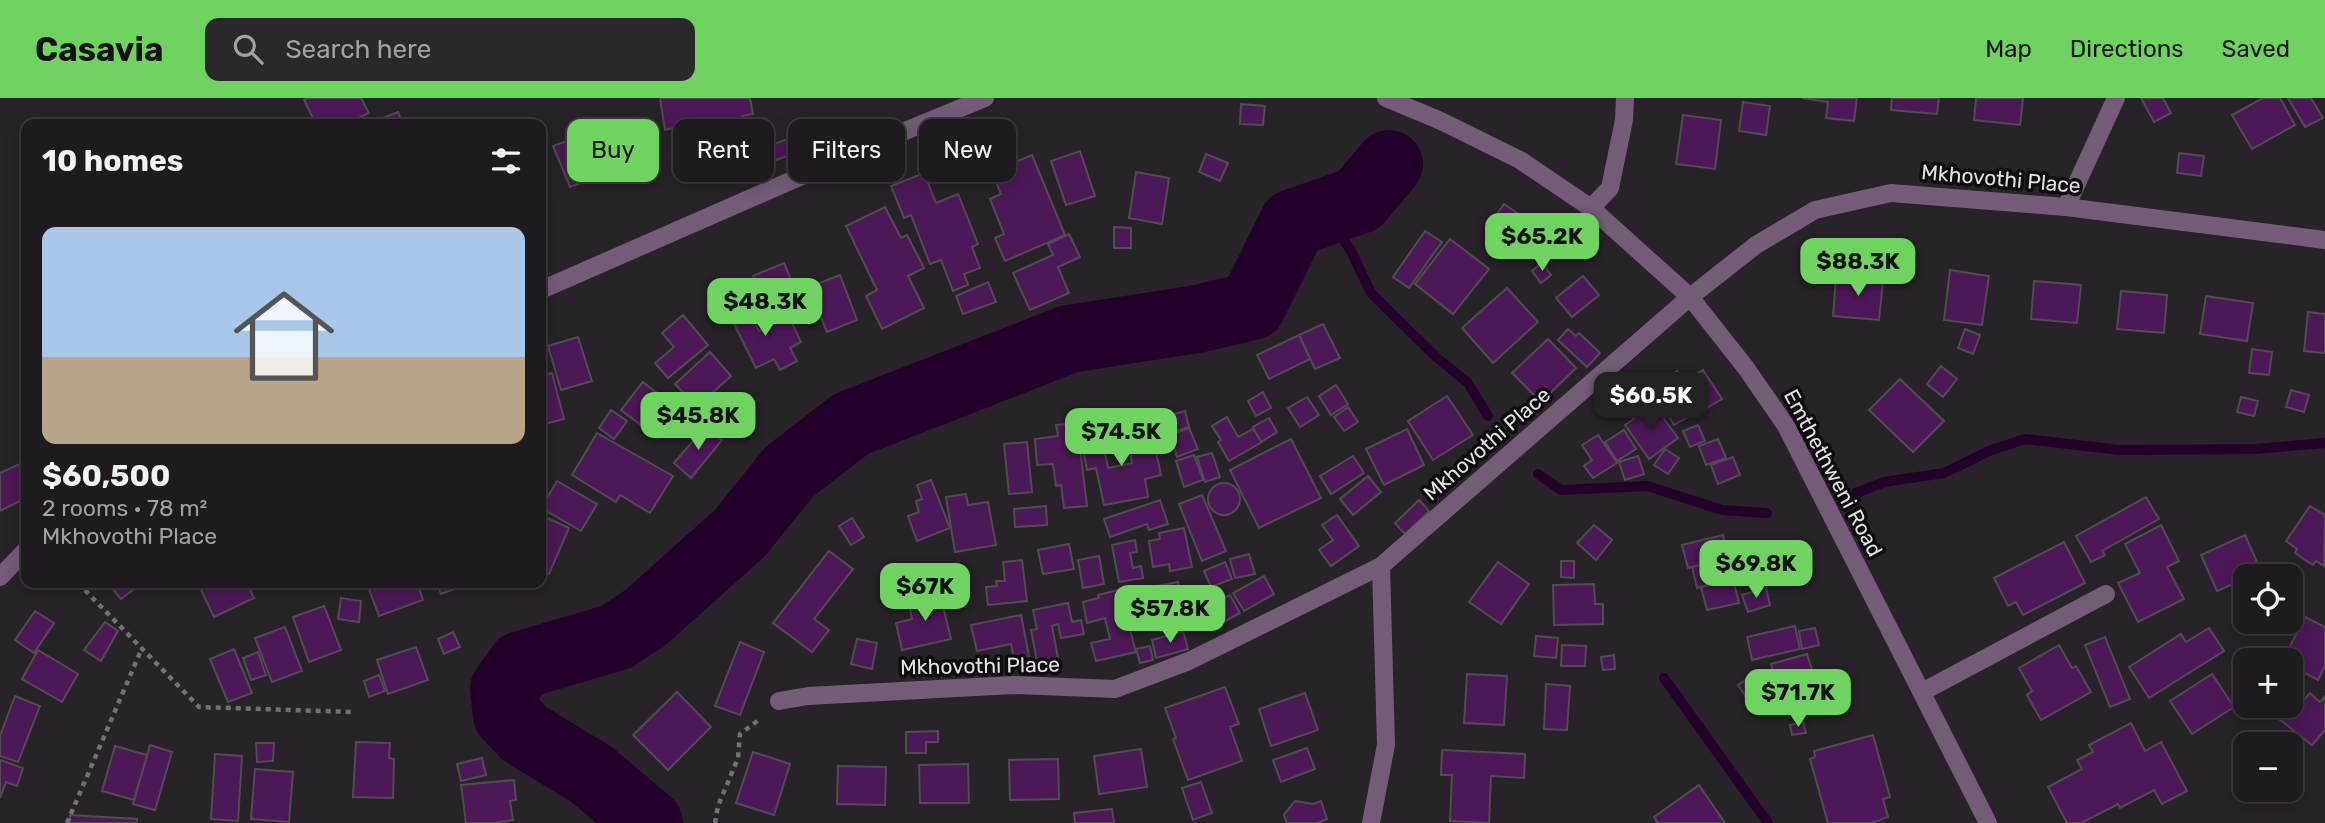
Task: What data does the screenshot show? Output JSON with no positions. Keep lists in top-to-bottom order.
{
  "streets": {
    "street": ["Mkhovothi Place", "Emthethweni Road"]
  },
  "crossings": [
    ["Mkhovothi Place", "Emthethweni Road"]
  ],
  "page": {
    "header": "Casavia",
    "search": "Search here",
    "nav": ["Map", "Directions", "Saved"],
    "chip": [
      "Buy",
      "Rent",
      "Filters",
      "New"
    ],
    "heading": "10 homes",
    "list": [
      {
        "name": "$60,500",
        "note": "2 rooms · 78 m² · Mkhovothi Place"
      }
    ],
    "price": [
      "$65.2K",
      "$88.3K",
      "$48.3K",
      "$60.5K",
      "$45.8K",
      "$74.5K",
      "$69.8K",
      "$67K",
      "$57.8K",
      "$71.7K"
    ],
    "map_buttons": ["+", "−"]
  }
}
